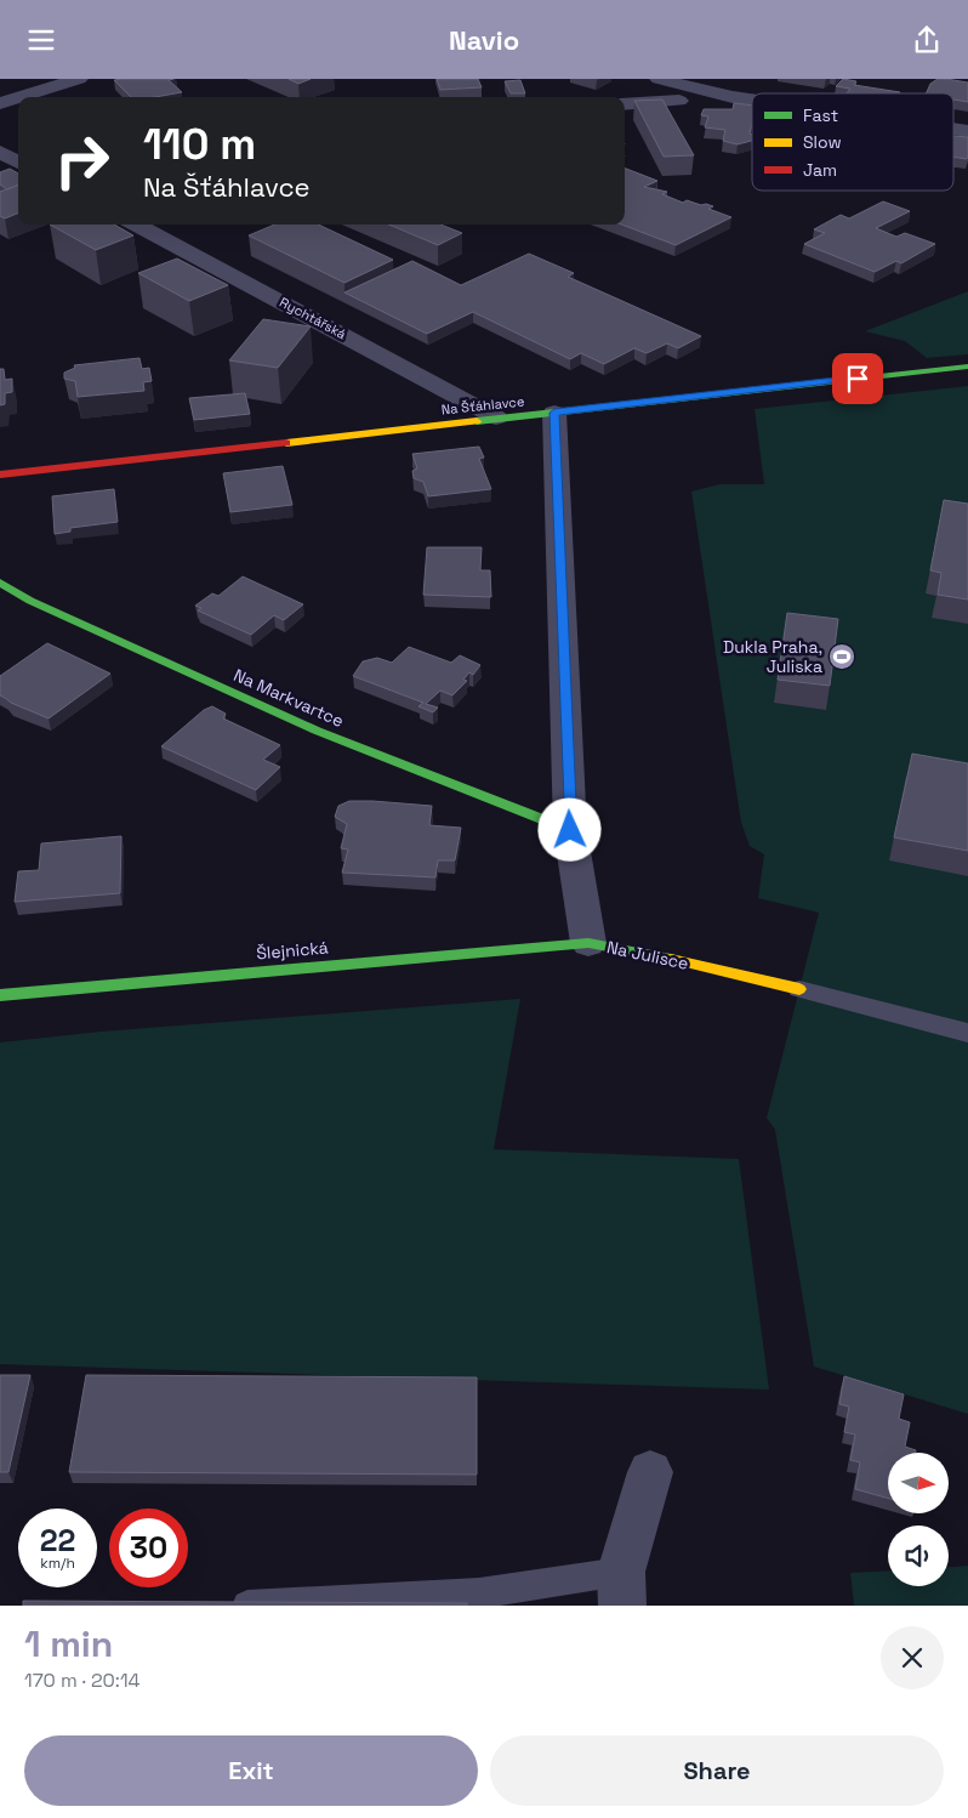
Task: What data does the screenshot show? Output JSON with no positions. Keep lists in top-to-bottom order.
{
  "streets": {
    "street": [
      "Rychtářská",
      "Na Šťáhlavce",
      "Na Markvartce",
      "Šlejnická",
      "Na Julisce"
    ]
  },
  "crossings": [
    ["Rychtářská", "Na Šťáhlavce"],
    ["Na Šťáhlavce", "Na Julisce"],
    ["Na Markvartce", "Na Julisce"],
    ["Šlejnická", "Na Julisce"]
  ],
  "places": {
    "sports": ["Dukla Praha, Juliska"]
  },
  "legend": ["Fast", "Slow", "Jam"],
  "north": "right",
  "page": {
    "header": "Navio",
    "turn": ["110 m", "Na Šťáhlavce"],
    "speed": "22 km/h",
    "limit": "30",
    "heading": ["1 min", "170 m · 20:14"],
    "buttons": ["Exit", "Share"]
  }
}
